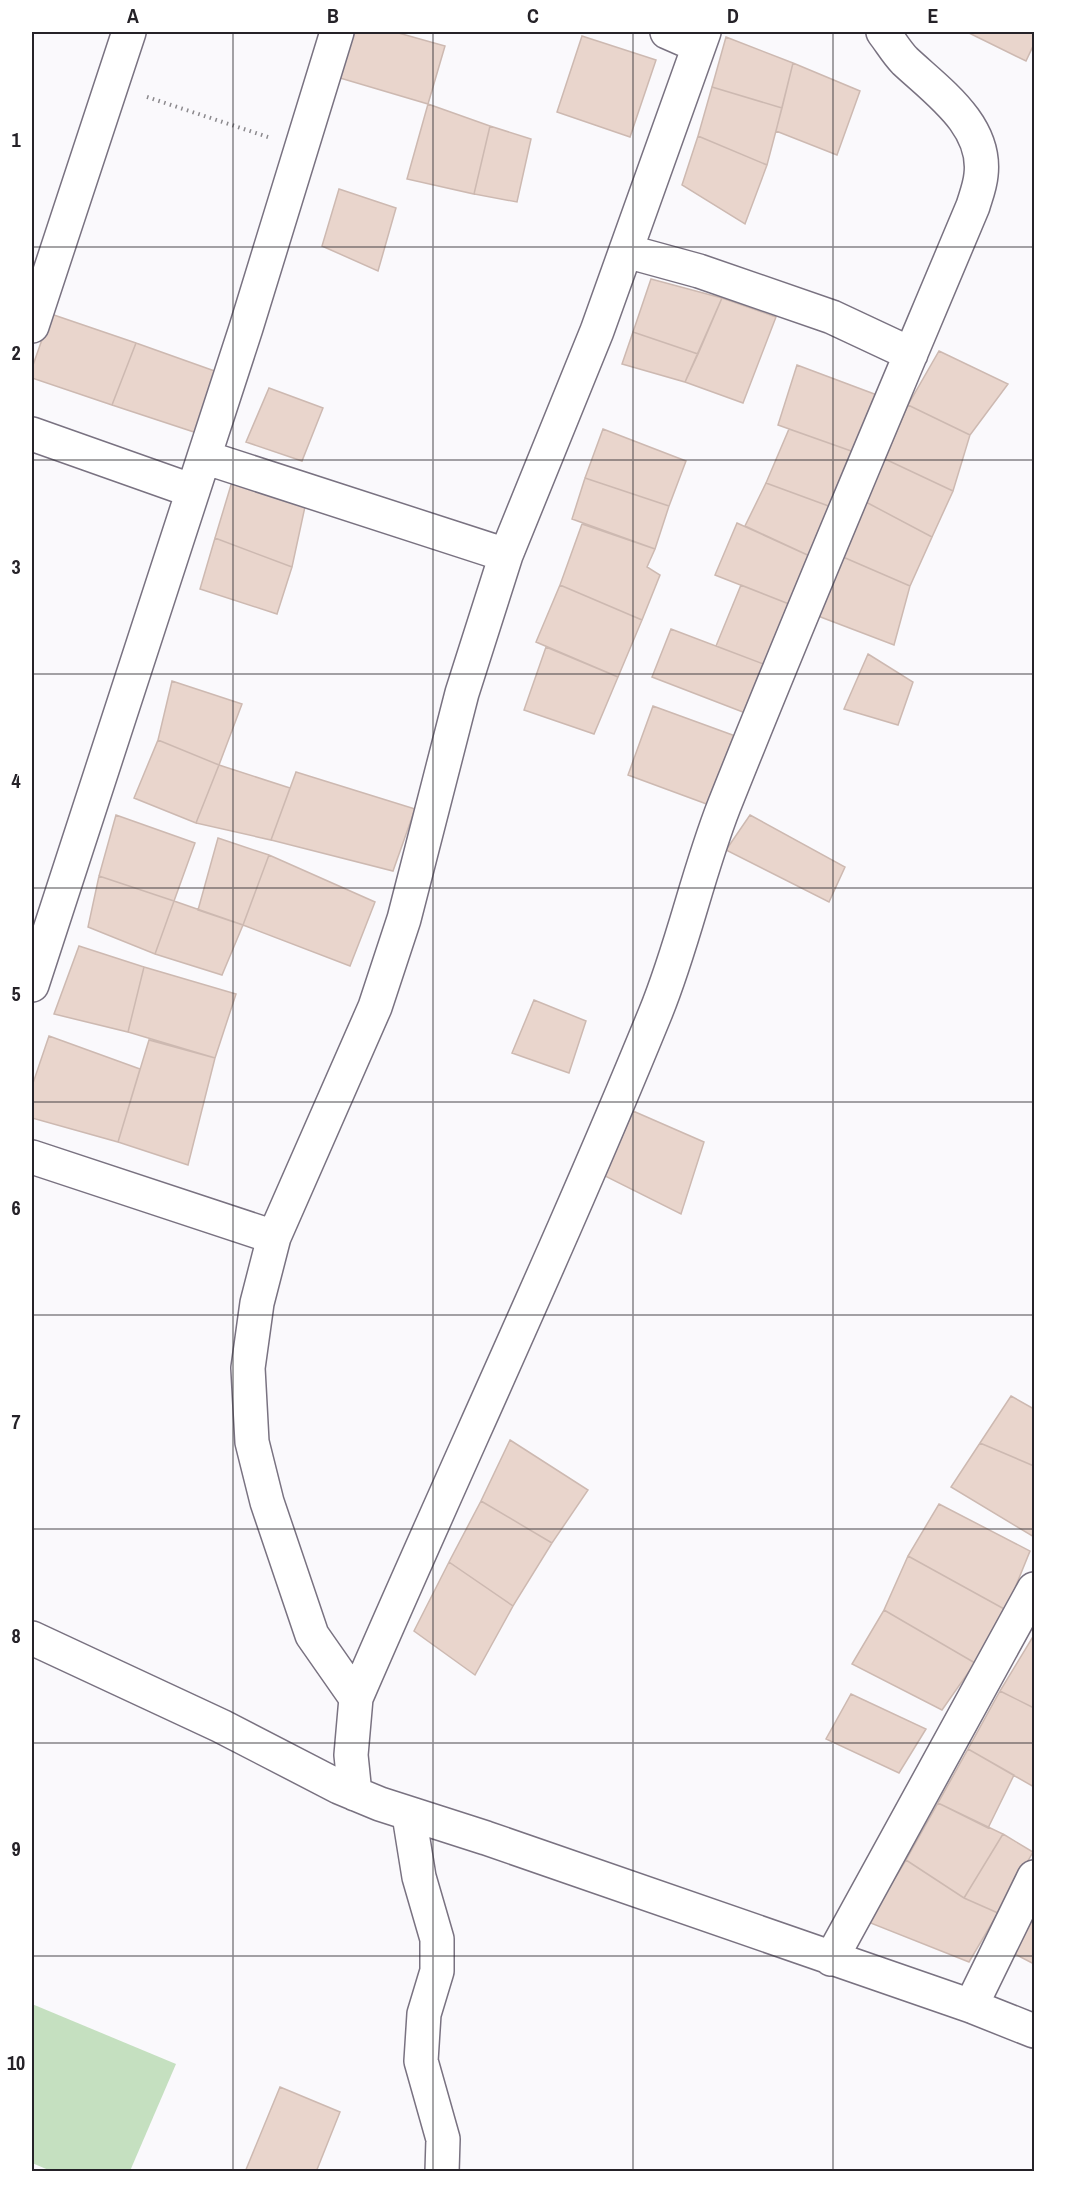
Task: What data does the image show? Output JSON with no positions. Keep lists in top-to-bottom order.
{
  "grid": {
    "columns": [
      "A",
      "B",
      "C",
      "D",
      "E"
    ],
    "rows": [
      "1",
      "2",
      "3",
      "4",
      "5",
      "6",
      "7",
      "8",
      "9",
      "10"
    ]
  }
}
